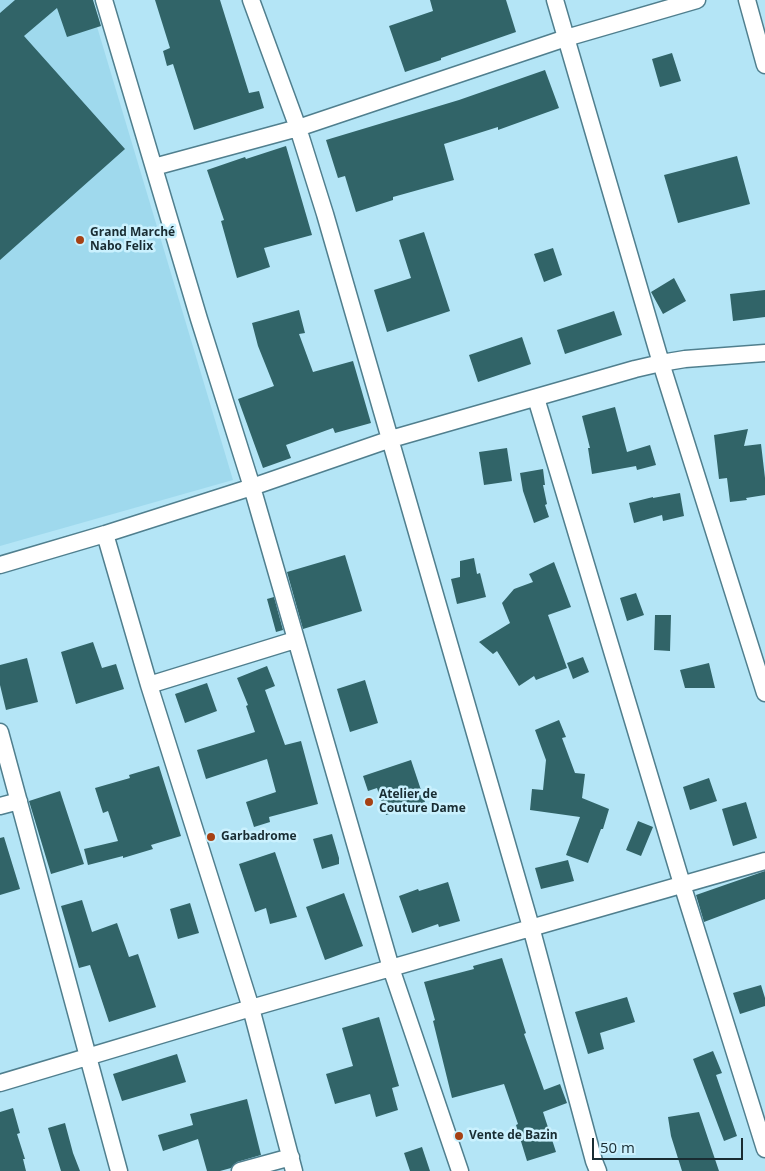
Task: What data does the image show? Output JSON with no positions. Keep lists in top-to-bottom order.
{
  "places": [
    "Grand Marché Nabo Felix",
    "Atelier de Couture Dame",
    "Garbadrome",
    "Vente de Bazin"
  ],
  "scale_bar": "50 m"
}
